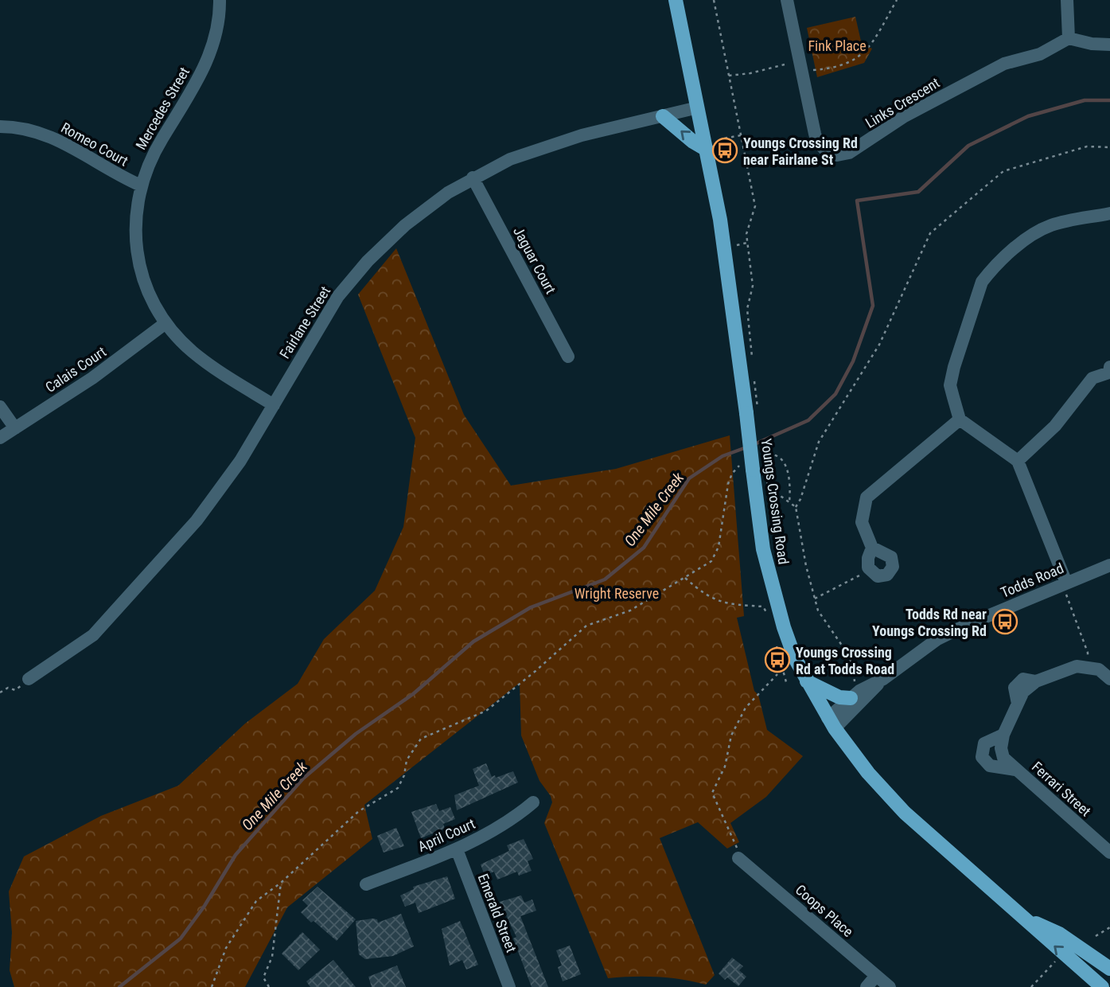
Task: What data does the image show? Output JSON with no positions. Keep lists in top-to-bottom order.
{
  "streets": {
    "main road": ["Youngs Crossing Road"],
    "street": [
      "Links Crescent",
      "Mercedes Street",
      "Romeo Court",
      "Jaguar Court",
      "Fairlane Street",
      "Calais Court",
      "Todds Road",
      "Ferrari Street",
      "April Court",
      "Coops Place",
      "Emerald Street"
    ]
  },
  "crossings": [
    ["Mercedes Street", "Romeo Court"],
    ["Mercedes Street", "Fairlane Street"],
    ["Mercedes Street", "Calais Court"],
    ["Jaguar Court", "Fairlane Street"],
    ["Fairlane Street", "Youngs Crossing Road"],
    ["Youngs Crossing Road", "Todds Road"],
    ["April Court", "Emerald Street"]
  ],
  "water": ["One Mile Creek"],
  "parks": ["Fink Place", "Wright Reserve"],
  "places": {
    "bus stop": ["Youngs Crossing Rd near Fairlane St", "Todds Rd near Youngs Crossing Rd", "Youngs Crossing Rd at Todds Road"]
  }
}
